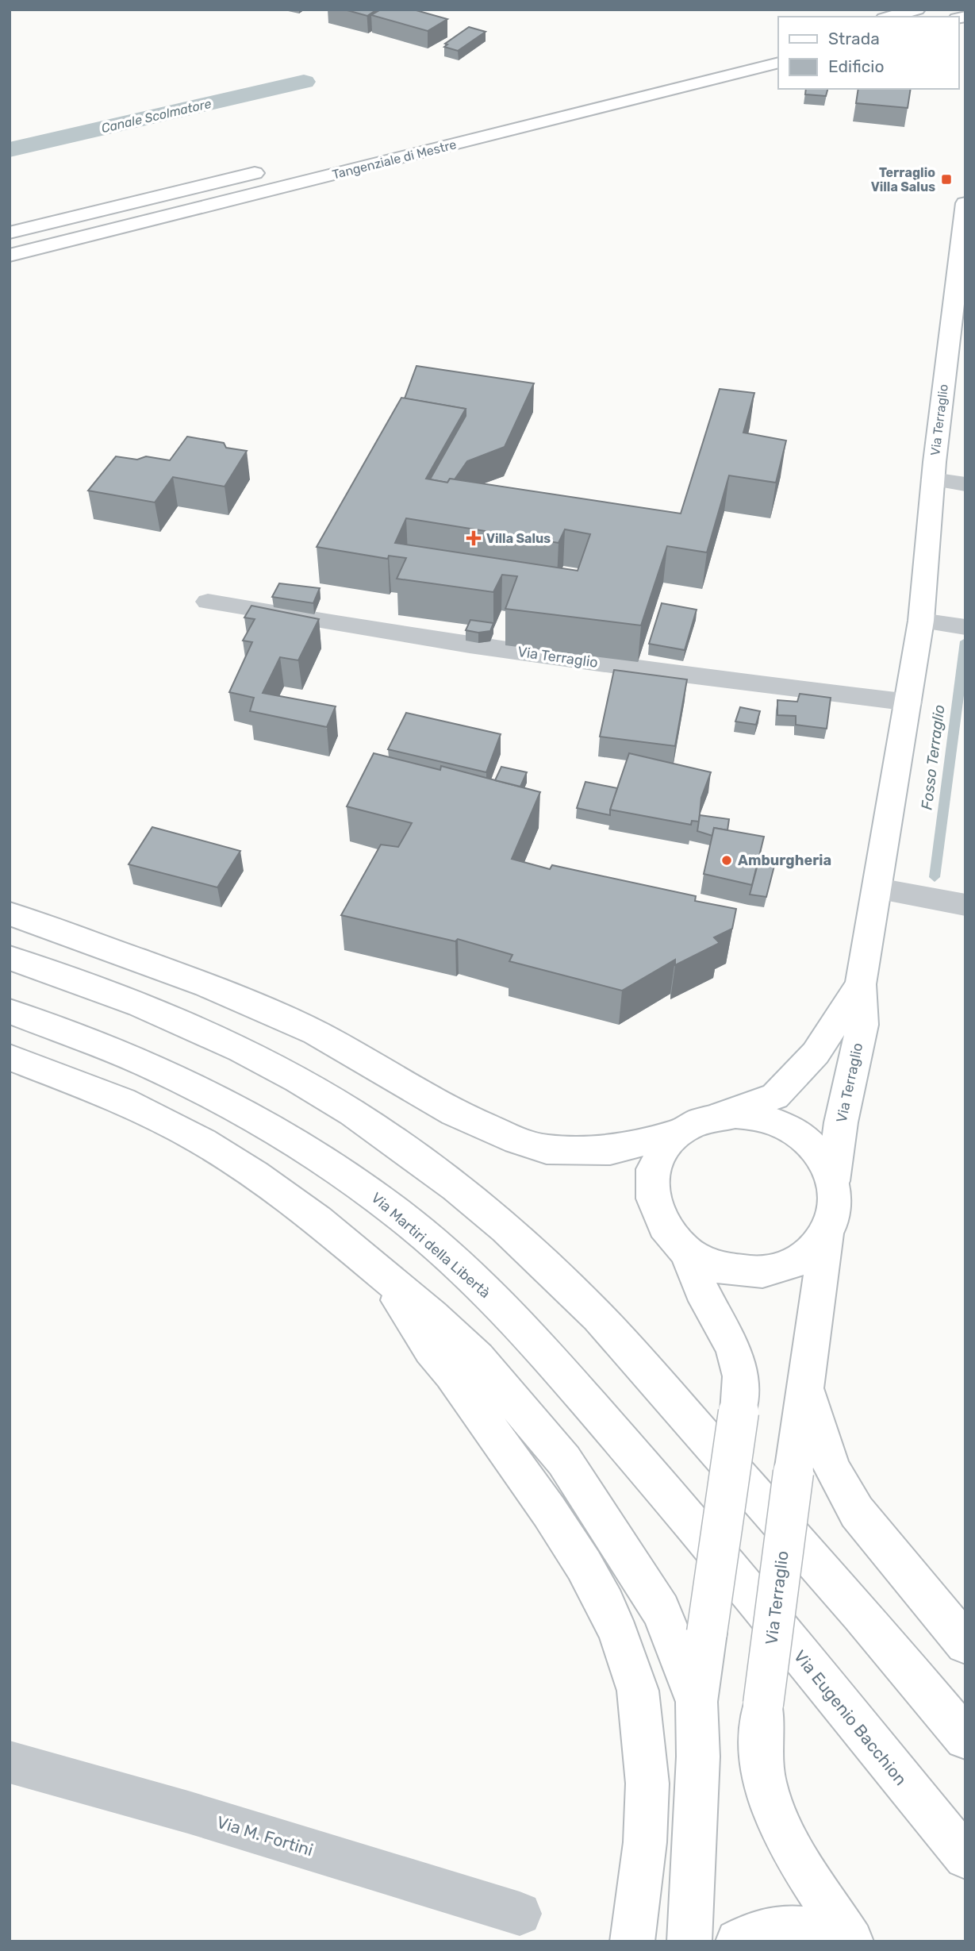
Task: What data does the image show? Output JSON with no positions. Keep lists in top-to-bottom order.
{
  "streets": {
    "main road": [
      "Tangenziale di Mestre",
      "Via Terraglio",
      "Via Martiri della Libertà",
      "Via Eugenio Bacchion"
    ],
    "street": ["Via M. Fortini"]
  },
  "crossings": [
    ["Via Martiri della Libertà", "Via Eugenio Bacchion"]
  ],
  "water": ["Canale Scolmatore", "Fosso Terraglio"],
  "places": {
    "transit": ["Terraglio Villa Salus"],
    "health": ["Villa Salus"],
    "other": ["Amburgheria"]
  },
  "legend": ["Strada", "Edificio"]
}
